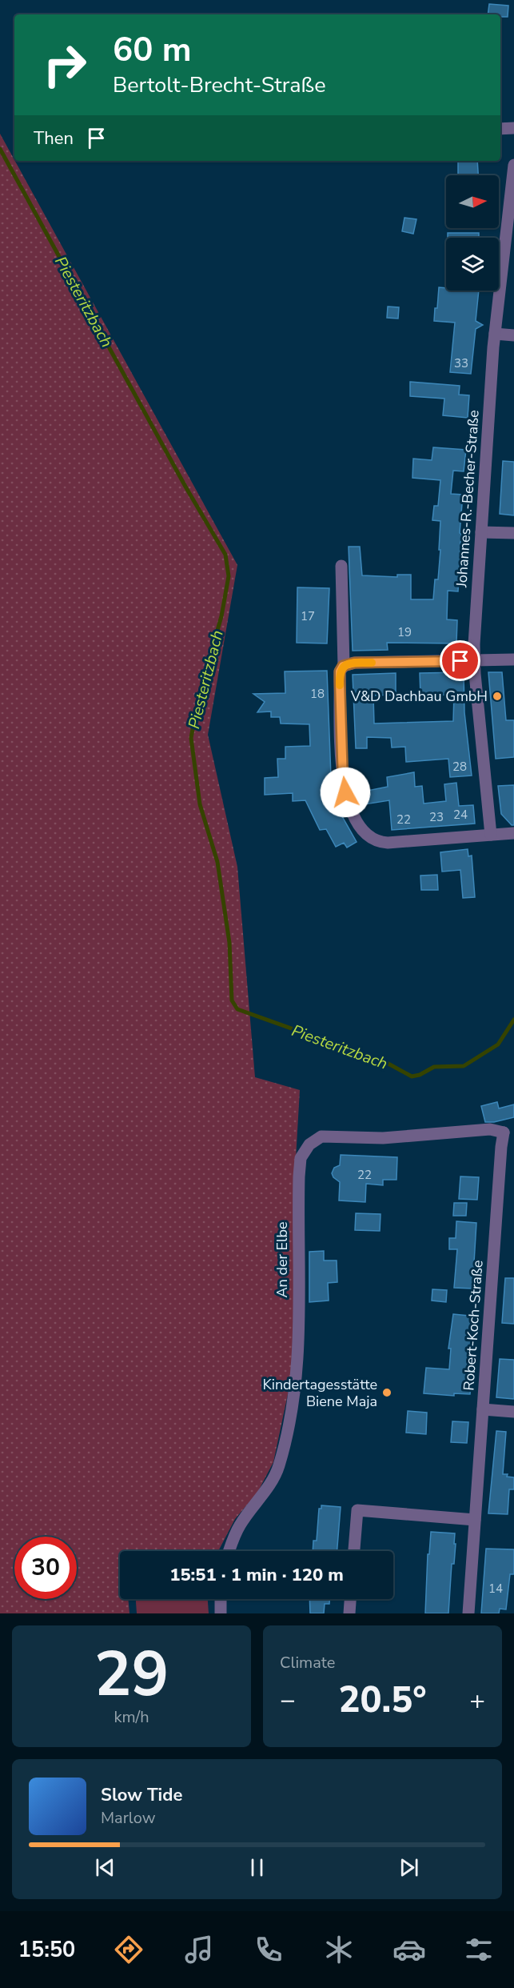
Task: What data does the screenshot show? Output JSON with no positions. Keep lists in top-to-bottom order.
{
  "streets": {
    "street": ["Johannes-R.-Becher-Straße", "An der Elbe", "Robert-Koch-Straße"]
  },
  "crossings": [
    ["An der Elbe", "Robert-Koch-Straße"]
  ],
  "water": ["Piesteritzbach"],
  "places": ["V&D Dachbau GmbH", "Kindertagesstätte Biene Maja"],
  "house_numbers": [
    "33",
    "17",
    "19",
    "18",
    "28",
    "24",
    "23",
    "22",
    "22",
    "14"
  ],
  "north": "right",
  "page": {
    "turn": ["60 m", "Bertolt-Brecht-Straße"],
    "then": "Then",
    "limit": "30",
    "trip": "15:51 · 1 min · 120 m",
    "tile": [
      ["29", "km/h"],
      "Climate"
    ],
    "heat": ["−", "20.5°", "+"],
    "song": ["Slow Tide", "Marlow"],
    "tabs": "15:50"
  }
}
